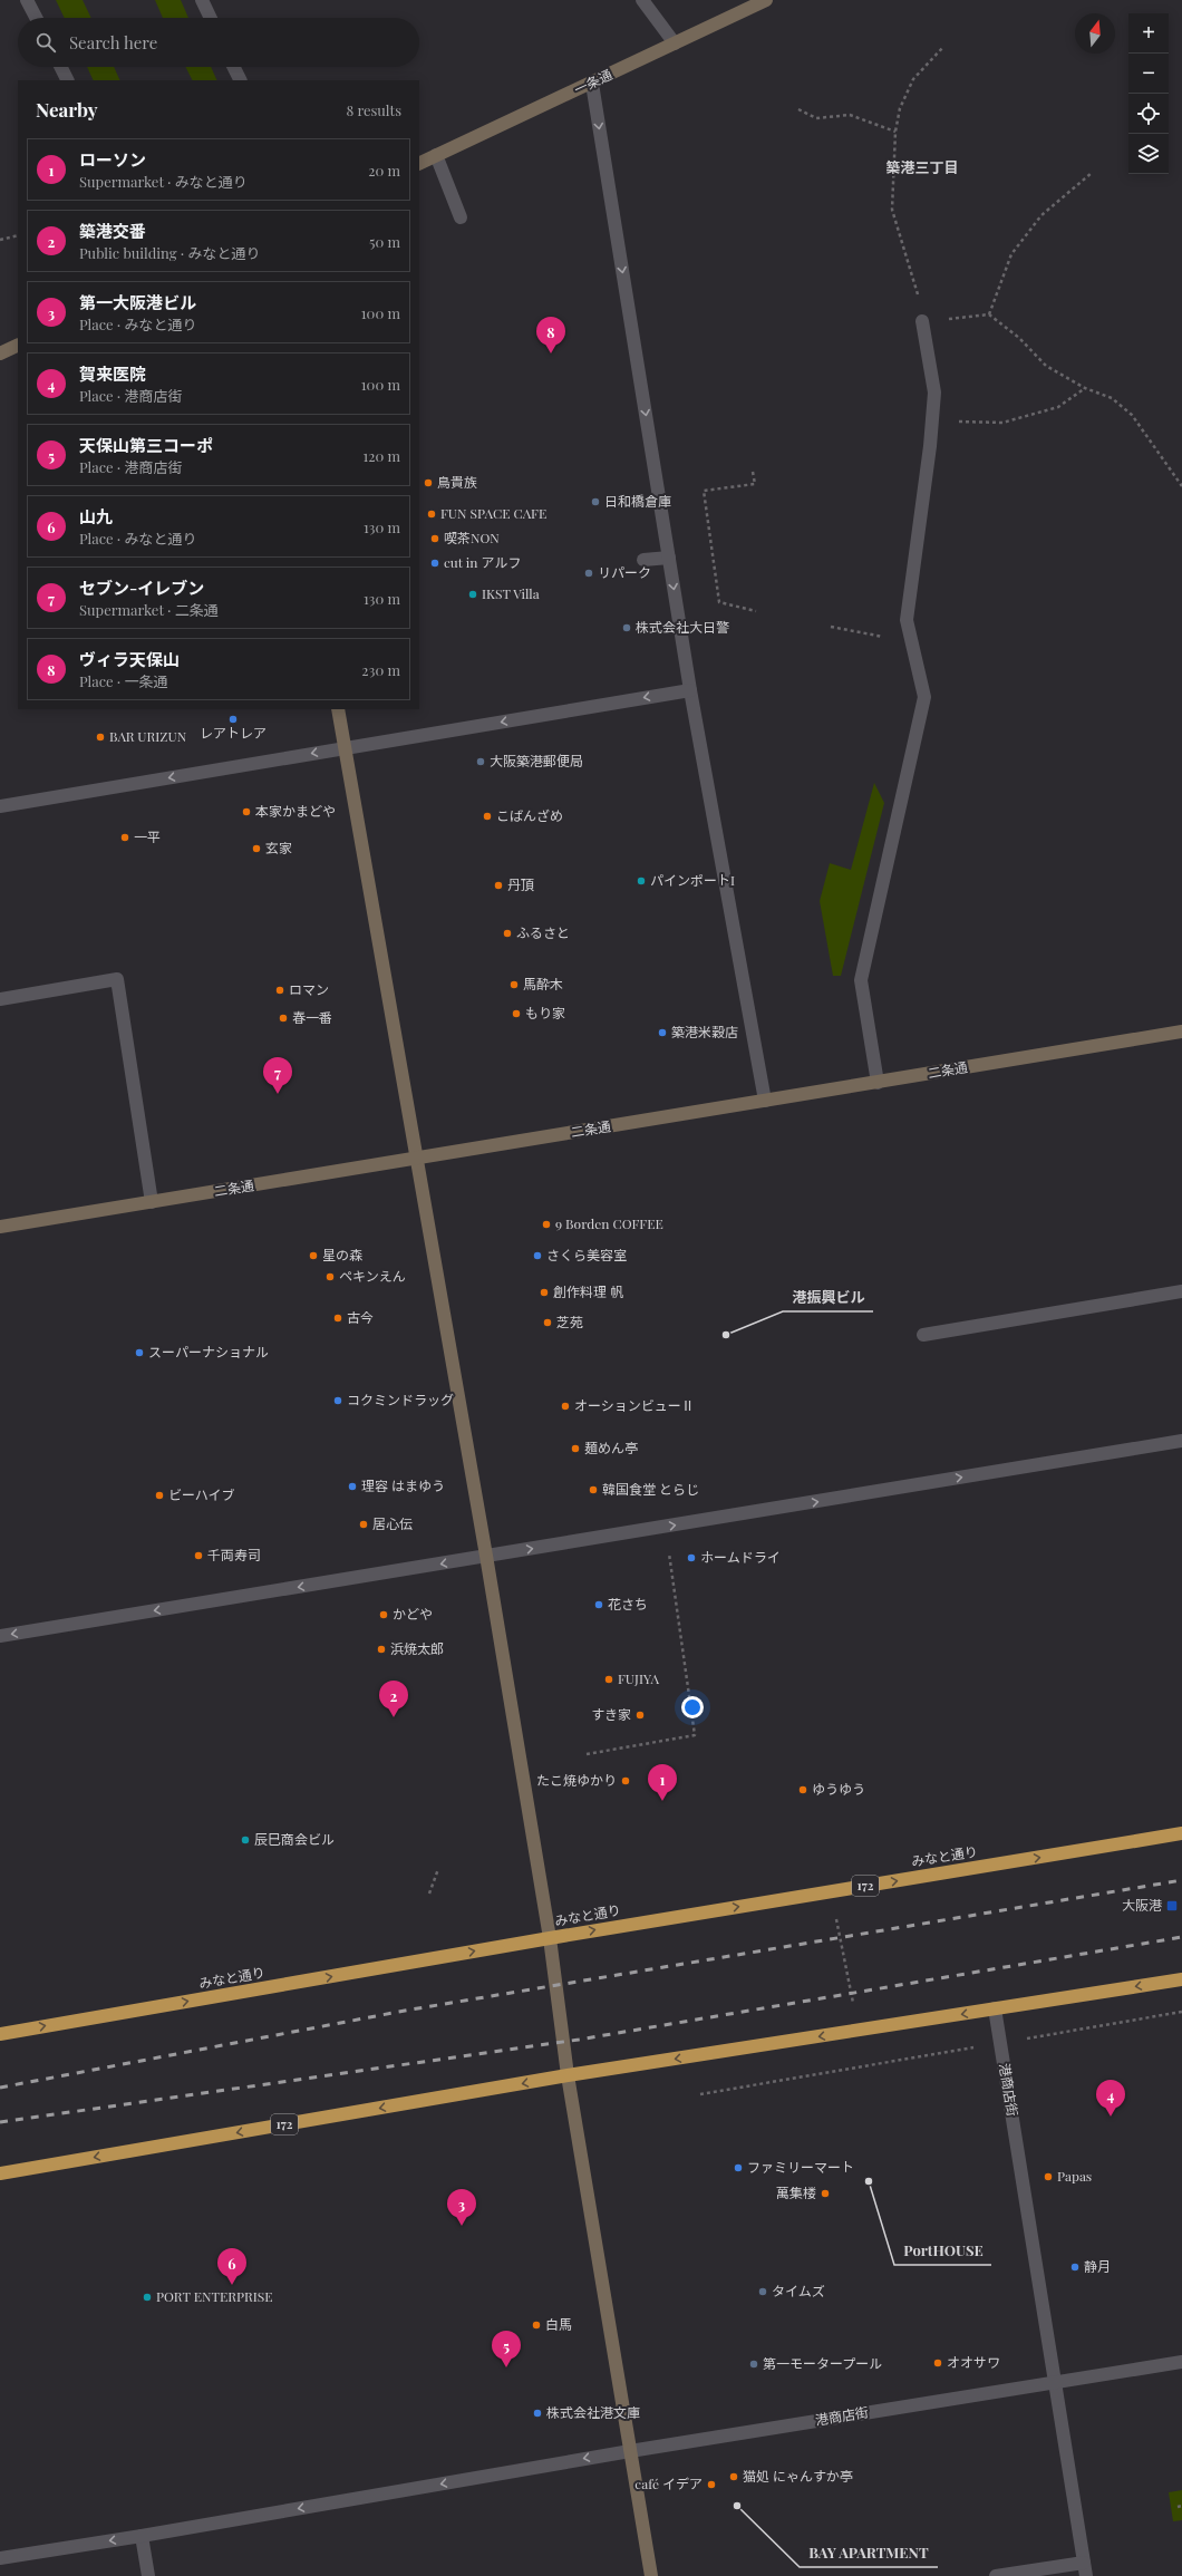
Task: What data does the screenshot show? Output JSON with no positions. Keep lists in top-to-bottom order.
{
  "streets": {
    "highway": ["みなと通り", "172"],
    "street": ["一条通", "二条通", "港商店街"]
  },
  "crossings": [
    ["172", "港商店街"]
  ],
  "one_way": ["みなと通り", "港商店街"],
  "districts": ["築港三丁目"],
  "places": {
    "other": [
      "鳥貴族",
      "日和橋倉庫",
      "FUN SPACE CAFE",
      "喫茶NON",
      "cut in アルフ",
      "リパーク",
      "IKST Villa",
      "株式会社大日警",
      "レアトレア",
      "BAR URIZUN",
      "大阪築港郵便局",
      "本家かまどや",
      "こばんざめ",
      "一平",
      "玄家",
      "パインポートI",
      "丹頂",
      "ふるさと",
      "馬酔木",
      "ロマン",
      "もり家",
      "春一番",
      "築港米穀店",
      "9 Borden COFFEE",
      "星の森",
      "さくら美容室",
      "ペキンえん",
      "創作料理 帆",
      "古今",
      "芝苑",
      "港振興ビル",
      "スーパーナショナル",
      "コクミンドラッグ",
      "オーションビューⅡ",
      "麺めん亭",
      "理容 はまゆう",
      "韓国食堂 とらじ",
      "ビーハイブ",
      "居心伝",
      "千両寿司",
      "ホームドライ",
      "花さち",
      "かどや",
      "浜焼太郎",
      "FUJIYA",
      "すき家",
      "たこ焼ゆかり",
      "ゆうゆう",
      "辰巳商会ビル",
      "ファミリーマート",
      "Papas",
      "PortHOUSE",
      "萬集楼",
      "静月",
      "タイムズ",
      "PORT ENTERPRISE",
      "白馬",
      "オオサワ",
      "第一モータープール",
      "株式会社港文庫",
      "猫処 にゃんすか亭",
      "café イデア",
      "BAY APARTMENT"
    ],
    "transit": ["大阪港"]
  },
  "north": "top",
  "page": {
    "map_buttons": ["+", "−"],
    "search": "Search here",
    "heading": ["Nearby", "8 results"],
    "list": [
      {
        "mark": "1",
        "name": "ローソン",
        "note": "Supermarket · みなと通り",
        "value": "20 m"
      },
      {
        "mark": "2",
        "name": "築港交番",
        "note": "Public building · みなと通り",
        "value": "50 m"
      },
      {
        "mark": "3",
        "name": "第一大阪港ビル",
        "note": "Place · みなと通り",
        "value": "100 m"
      },
      {
        "mark": "4",
        "name": "賀来医院",
        "note": "Place · 港商店街",
        "value": "100 m"
      },
      {
        "mark": "5",
        "name": "天保山第三コーポ",
        "note": "Place · 港商店街",
        "value": "120 m"
      },
      {
        "mark": "6",
        "name": "山九",
        "note": "Place · みなと通り",
        "value": "130 m"
      },
      {
        "mark": "7",
        "name": "セブン-イレブン",
        "note": "Supermarket · 二条通",
        "value": "130 m"
      },
      {
        "mark": "8",
        "name": "ヴィラ天保山",
        "note": "Place · 一条通",
        "value": "230 m"
      }
    ],
    "pins": [
      "8",
      "7",
      "2",
      "1",
      "4",
      "3",
      "6",
      "5"
    ]
  }
}
